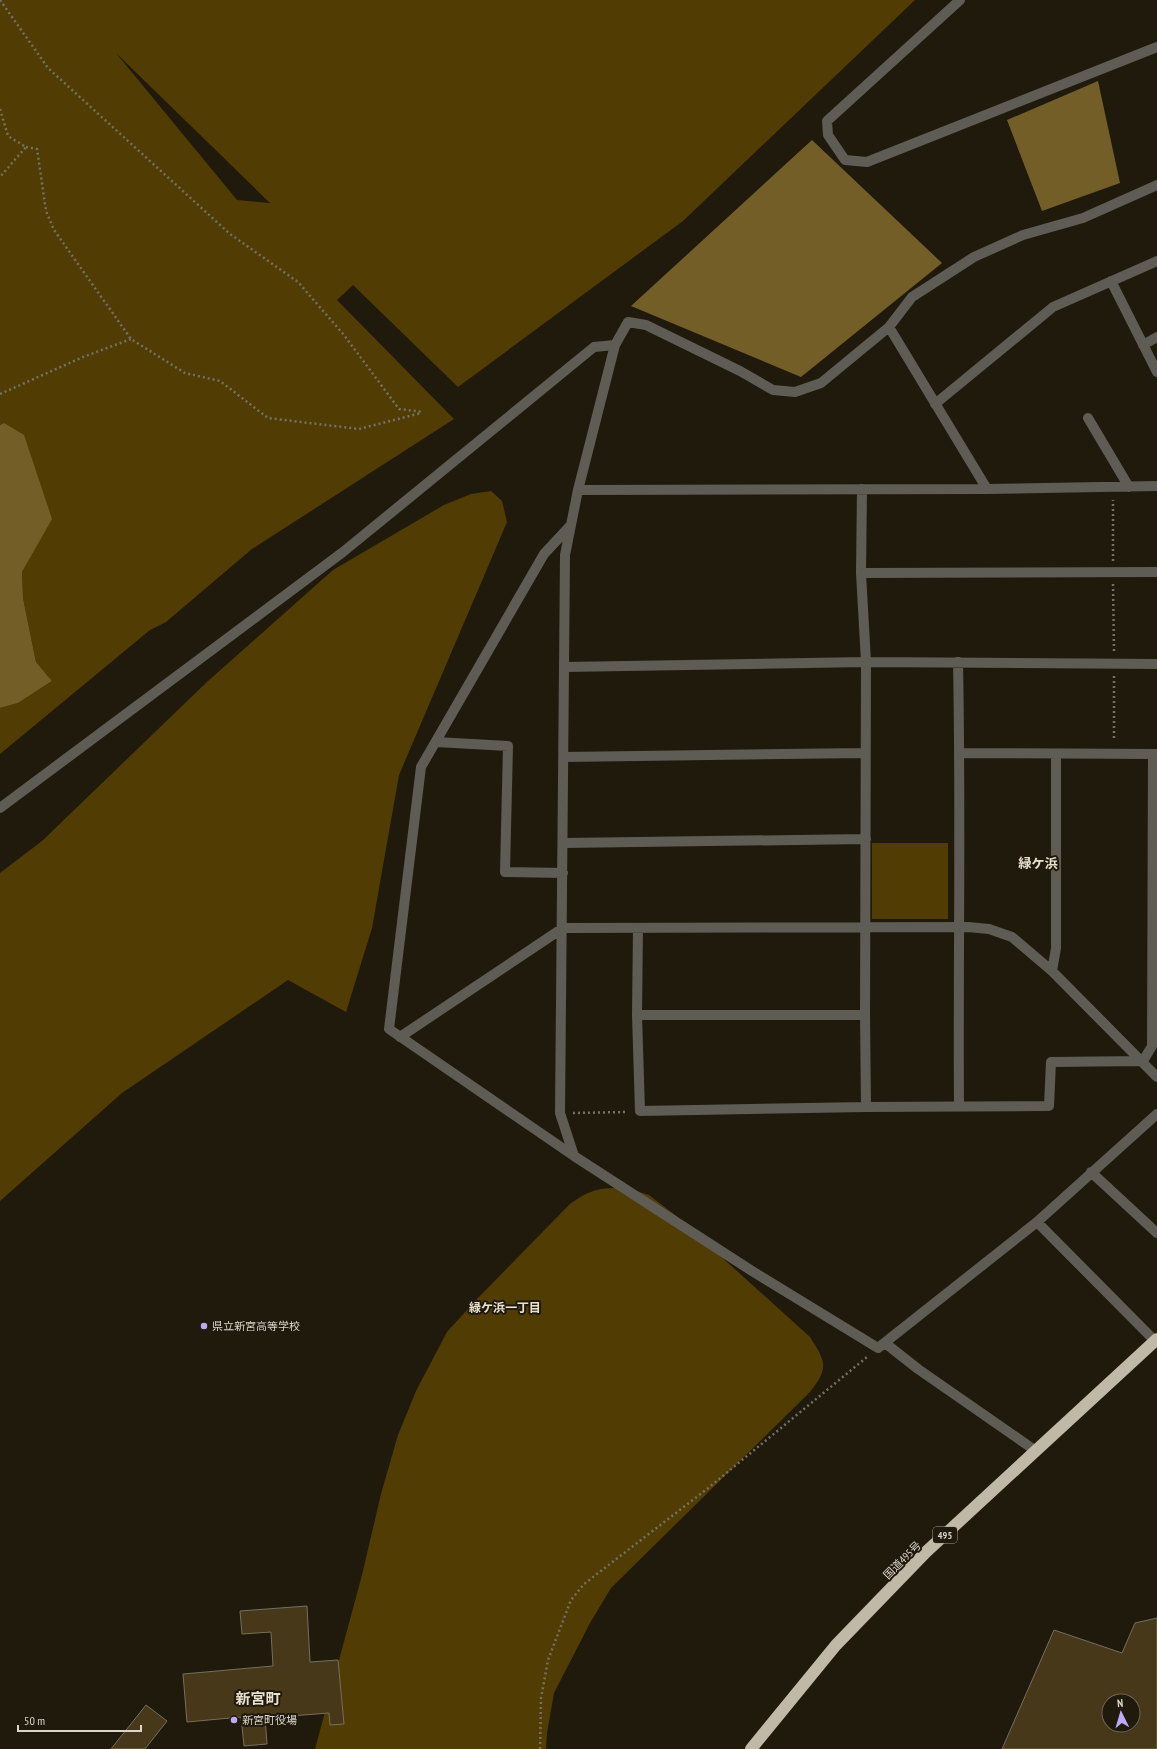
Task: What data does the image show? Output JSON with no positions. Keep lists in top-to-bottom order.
{
  "streets": {
    "highway": ["495", "国道495号"]
  },
  "districts": ["緑ケ浜", "緑ケ浜一丁目", "新宮町"],
  "places": ["県立新宮高等学校", "新宮町役場"],
  "scale_bar": "50 m",
  "north": "top"
}
